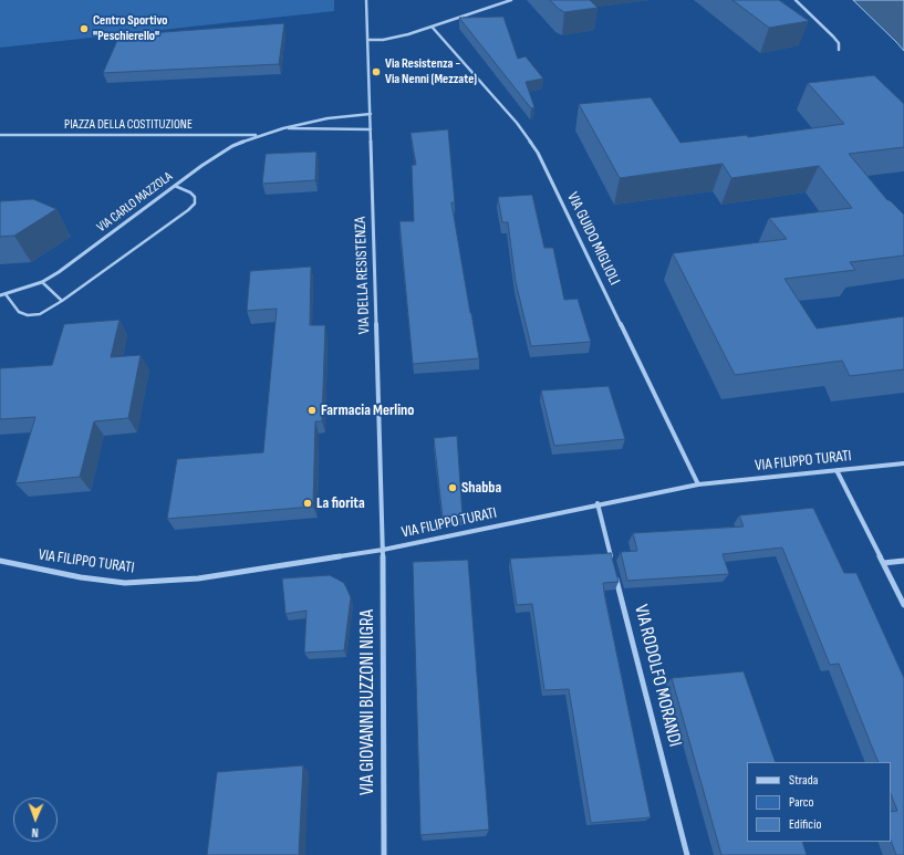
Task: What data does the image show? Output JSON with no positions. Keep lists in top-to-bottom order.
{
  "streets": {
    "street": [
      "PIAZZA DELLA COSTITUZIONE",
      "VIA CARLO MAZZOLA",
      "VIA GUIDO MIGLIOLI",
      "VIA DELLA RESISTENZA",
      "VIA FILIPPO TURATI",
      "VIA RODOLFO MORANDI",
      "VIA GIOVANNI BUZZONI NIGRA"
    ]
  },
  "crossings": [
    ["PIAZZA DELLA COSTITUZIONE", "VIA CARLO MAZZOLA"],
    ["VIA CARLO MAZZOLA", "VIA DELLA RESISTENZA"],
    ["VIA GUIDO MIGLIOLI", "VIA FILIPPO TURATI"],
    ["VIA DELLA RESISTENZA", "VIA FILIPPO TURATI"],
    ["VIA DELLA RESISTENZA", "VIA GIOVANNI BUZZONI NIGRA"],
    ["VIA FILIPPO TURATI", "VIA GIOVANNI BUZZONI NIGRA"]
  ],
  "places": [
    "Centro Sportivo \"Peschierello\"",
    "Via Resistenza - Via Nenni (Mezzate)",
    "Farmacia Merlino",
    "Shabba",
    "La fiorita"
  ],
  "legend": ["Strada", "Parco", "Edificio"],
  "north": "bottom"
}
